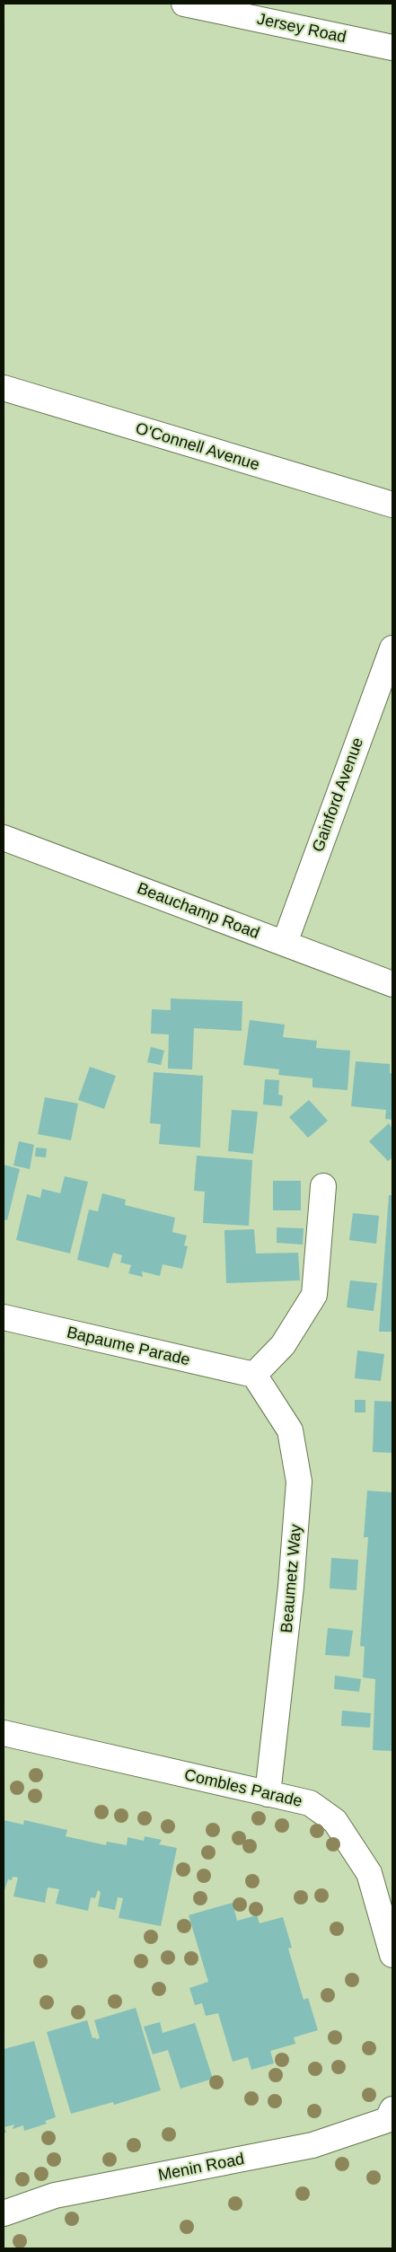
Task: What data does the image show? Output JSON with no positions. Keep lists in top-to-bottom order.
{
  "streets": {
    "street": [
      "Jersey Road",
      "O'Connell Avenue",
      "Gainford Avenue",
      "Beauchamp Road",
      "Bapaume Parade",
      "Beaumetz Way",
      "Combles Parade",
      "Menin Road"
    ]
  },
  "crossings": [
    ["Gainford Avenue", "Beauchamp Road"],
    ["Bapaume Parade", "Beaumetz Way"],
    ["Beaumetz Way", "Combles Parade"]
  ]
}
